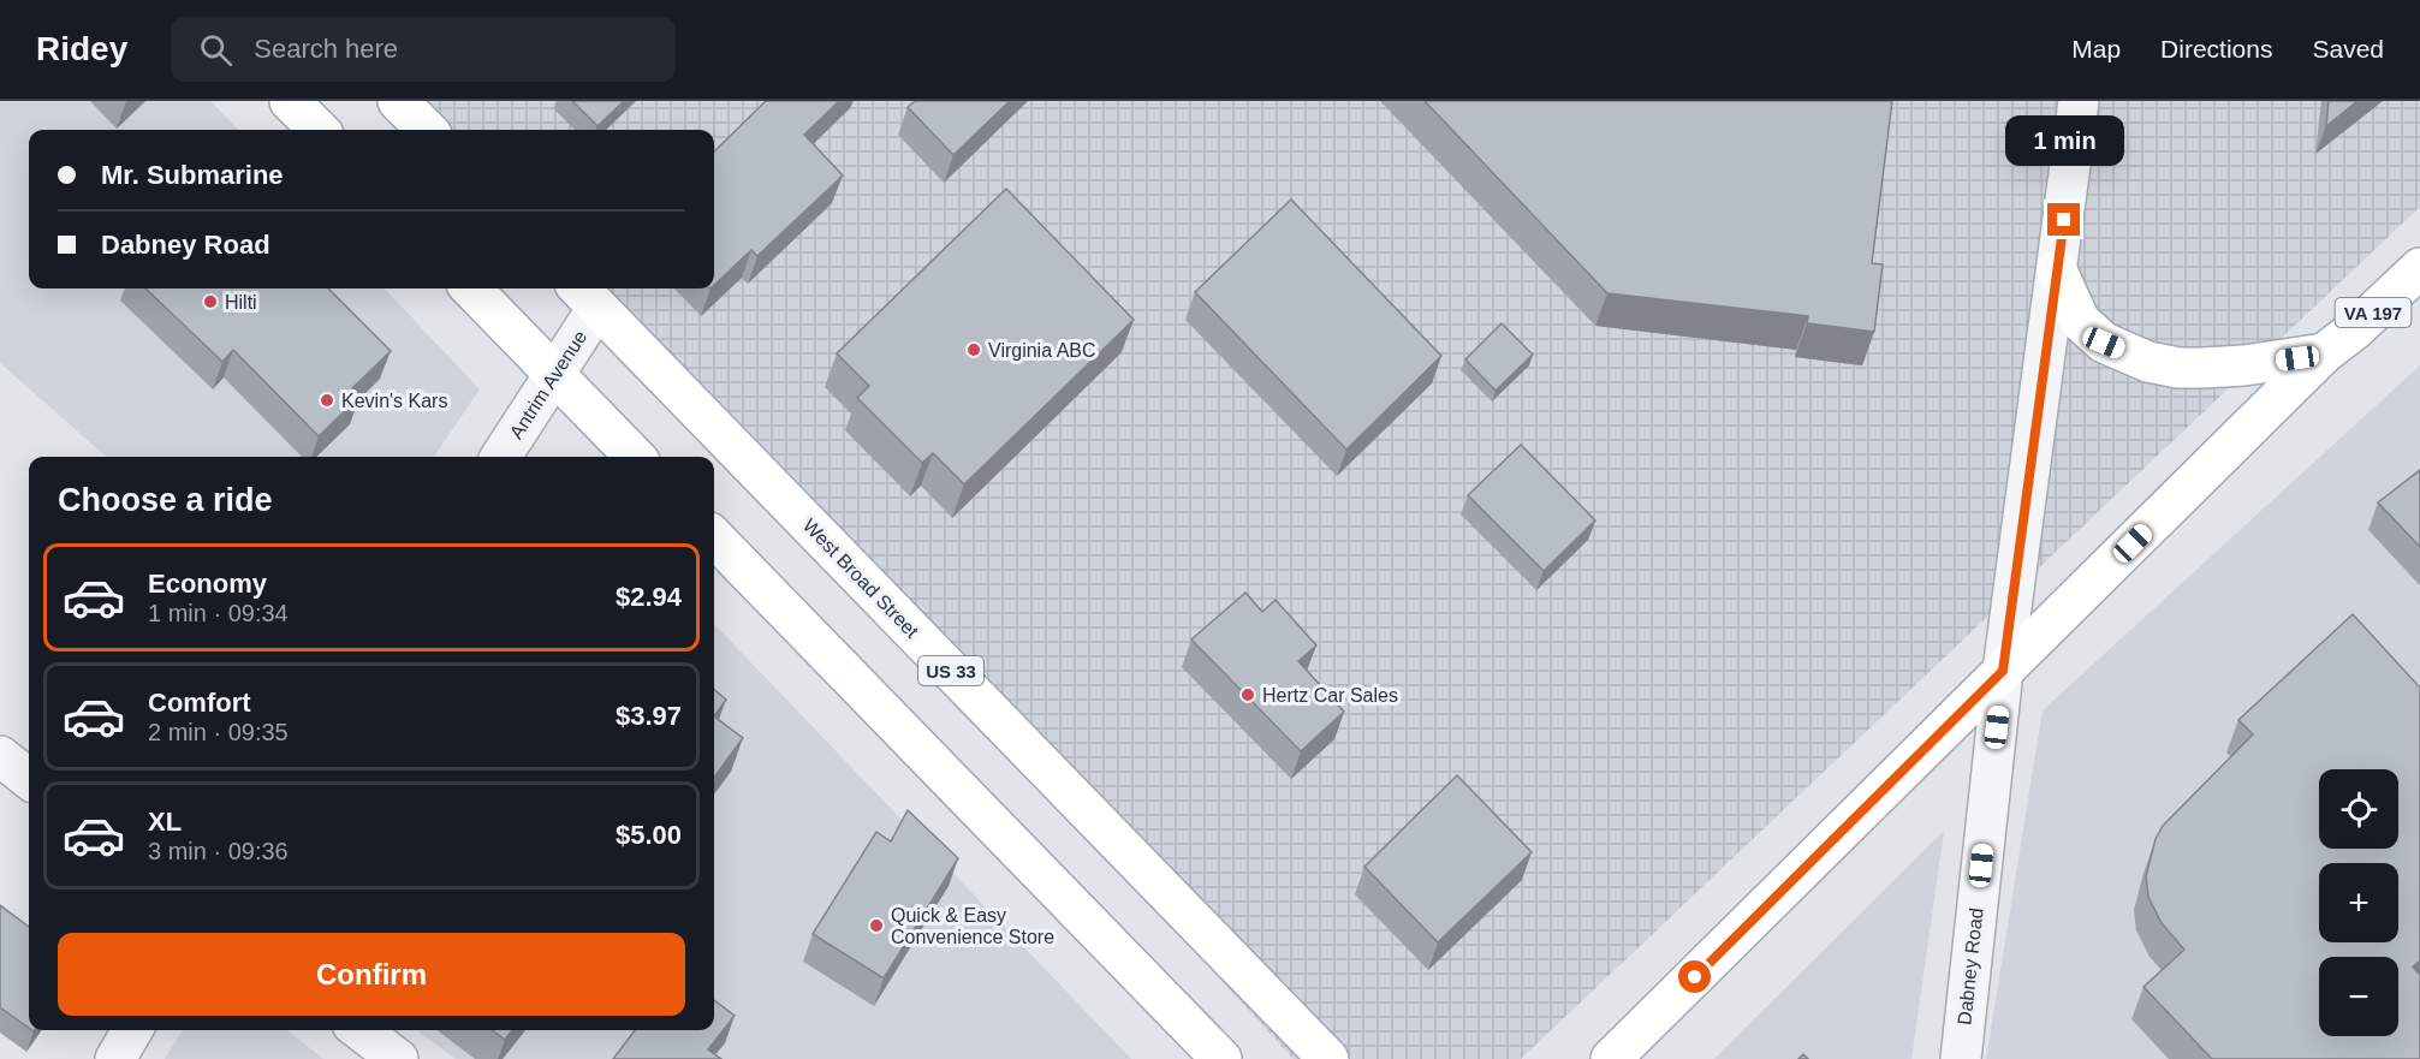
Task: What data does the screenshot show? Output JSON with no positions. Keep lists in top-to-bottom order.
{
  "streets": {
    "main road": ["VA 197", "West Broad Street", "US 33"],
    "street": ["Antrim Avenue", "Dabney Road"]
  },
  "crossings": [
    ["VA 197", "Dabney Road"],
    ["Antrim Avenue", "West Broad Street"]
  ],
  "places": [
    "Hilti",
    "Virginia ABC",
    "Kevin's Kars",
    "Hertz Car Sales",
    "Quick & Easy Convenience Store"
  ],
  "page": {
    "header": "Ridey",
    "search": "Search here",
    "nav": ["Map", "Directions", "Saved"],
    "bubble": "1 min",
    "banner": ["Mr. Submarine", "Dabney Road"],
    "heading": "Choose a ride",
    "list": [
      {
        "name": "Economy",
        "note": "1 min · 09:34",
        "value": "$2.94"
      },
      {
        "name": "Comfort",
        "note": "2 min · 09:35",
        "value": "$3.97"
      },
      {
        "name": "XL",
        "note": "3 min · 09:36",
        "value": "$5.00"
      }
    ],
    "map_buttons": ["+", "−"],
    "buttons": "Confirm"
  }
}
